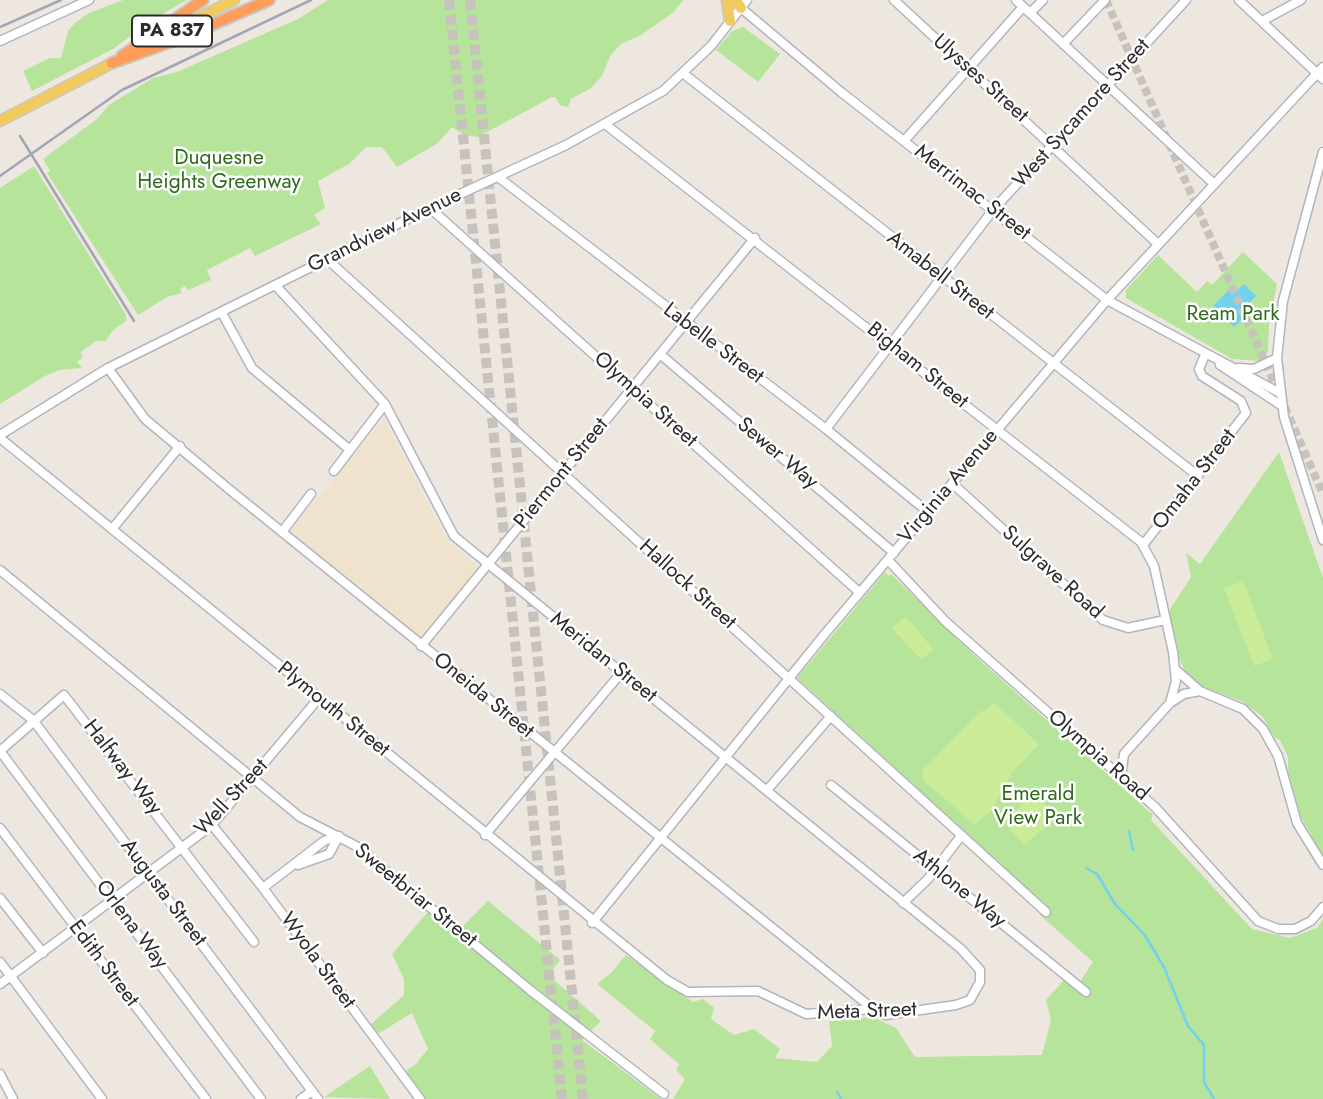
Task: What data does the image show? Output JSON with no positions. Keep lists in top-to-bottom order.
{
  "streets": {
    "main road": ["PA 837"],
    "street": [
      "Ulysses Street",
      "West Sycamore Street",
      "Merrimac Street",
      "Grandview Avenue",
      "Amabell Street",
      "Labelle Street",
      "Bigham Street",
      "Olympia Street",
      "Sewer Way",
      "Piermont Street",
      "Omaha Street",
      "Virginia Avenue",
      "Sulgrave Road",
      "Hallock Street",
      "Meridan Street",
      "Oneida Street",
      "Plymouth Street",
      "Olympia Road",
      "Halfway Way",
      "Well Street",
      "Athlone Way",
      "Augusta Street",
      "Sweetbriar Street",
      "Orlena Way",
      "Wyola Street",
      "Edith Street",
      "Meta Street"
    ]
  },
  "crossings": [
    ["Ulysses Street", "West Sycamore Street"],
    ["Ulysses Street", "Virginia Avenue"],
    ["West Sycamore Street", "Merrimac Street"],
    ["West Sycamore Street", "Amabell Street"],
    ["West Sycamore Street", "Labelle Street"],
    ["West Sycamore Street", "Bigham Street"],
    ["Merrimac Street", "Grandview Avenue"],
    ["Merrimac Street", "Omaha Street"],
    ["Merrimac Street", "Virginia Avenue"],
    ["Grandview Avenue", "Amabell Street"],
    ["Grandview Avenue", "Labelle Street"],
    ["Grandview Avenue", "Bigham Street"],
    ["Grandview Avenue", "Olympia Street"],
    ["Grandview Avenue", "Hallock Street"],
    ["Grandview Avenue", "Meridan Street"],
    ["Grandview Avenue", "Oneida Street"],
    ["Grandview Avenue", "Plymouth Street"],
    ["Amabell Street", "Omaha Street"],
    ["Amabell Street", "Virginia Avenue"],
    ["Labelle Street", "Piermont Street"],
    ["Labelle Street", "Virginia Avenue"],
    ["Bigham Street", "Piermont Street"],
    ["Bigham Street", "Omaha Street"],
    ["Bigham Street", "Virginia Avenue"],
    ["Bigham Street", "Sulgrave Road"],
    ["Olympia Street", "Piermont Street"],
    ["Olympia Street", "Virginia Avenue"],
    ["Sewer Way", "Piermont Street"],
    ["Sewer Way", "Virginia Avenue"],
    ["Sewer Way", "Olympia Road"],
    ["Piermont Street", "Hallock Street"],
    ["Piermont Street", "Meridan Street"],
    ["Piermont Street", "Oneida Street"],
    ["Virginia Avenue", "Sulgrave Road"],
    ["Virginia Avenue", "Hallock Street"],
    ["Virginia Avenue", "Meridan Street"],
    ["Virginia Avenue", "Oneida Street"],
    ["Virginia Avenue", "Plymouth Street"],
    ["Virginia Avenue", "Olympia Road"],
    ["Meridan Street", "Meta Street"],
    ["Oneida Street", "Meta Street"],
    ["Plymouth Street", "Well Street"],
    ["Plymouth Street", "Meta Street"],
    ["Halfway Way", "Well Street"],
    ["Halfway Way", "Augusta Street"],
    ["Well Street", "Augusta Street"],
    ["Well Street", "Sweetbriar Street"],
    ["Well Street", "Orlena Way"],
    ["Well Street", "Wyola Street"],
    ["Well Street", "Edith Street"]
  ],
  "parks": ["Duquesne Heights Greenway", "Ream Park", "Emerald View Park"]
}
